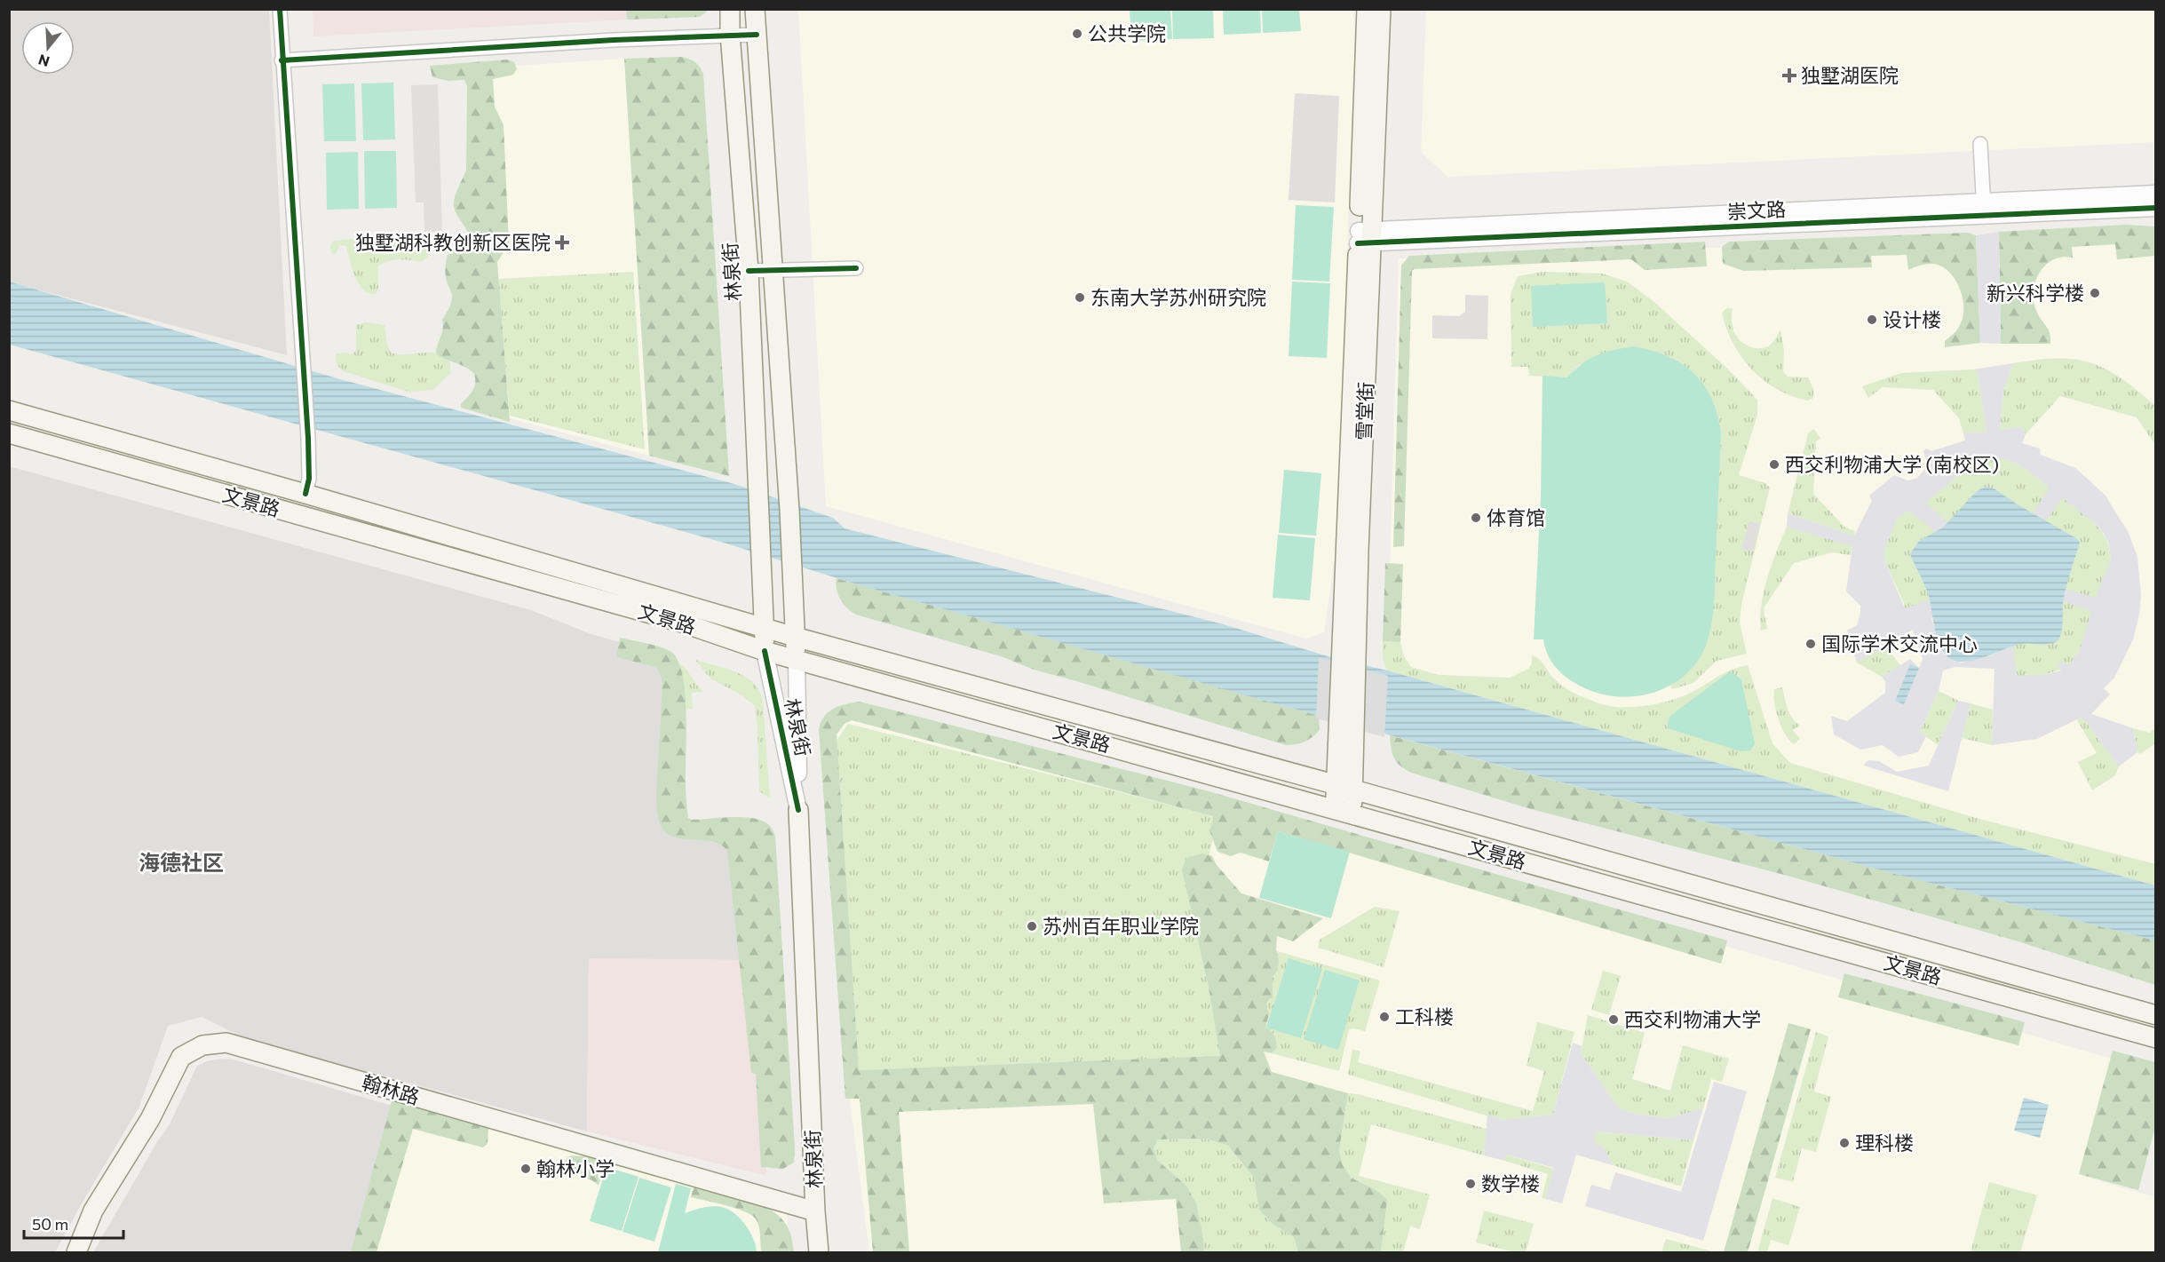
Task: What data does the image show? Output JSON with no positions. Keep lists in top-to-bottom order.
{
  "streets": {
    "main road": [
      "林泉街",
      "雪堂街",
      "文景路",
      "翰林路"
    ],
    "street": ["崇文路"]
  },
  "crossings": [
    ["崇文路", "雪堂街"],
    ["林泉街", "文景路"],
    ["林泉街", "翰林路"],
    ["雪堂街", "文景路"]
  ],
  "districts": ["海德社区"],
  "places": {
    "other": [
      "公共学院",
      "新兴科学楼",
      "东南大学苏州研究院",
      "设计楼",
      "西交利物浦大学 (南校区)",
      "体育馆",
      "国际学术交流中心",
      "苏州百年职业学院",
      "工科楼",
      "西交利物浦大学",
      "理科楼",
      "翰林小学",
      "数学楼"
    ],
    "health": ["独墅湖医院", "独墅湖科教创新区医院"]
  },
  "scale_bar": "50 m",
  "north": "bottom"
}
